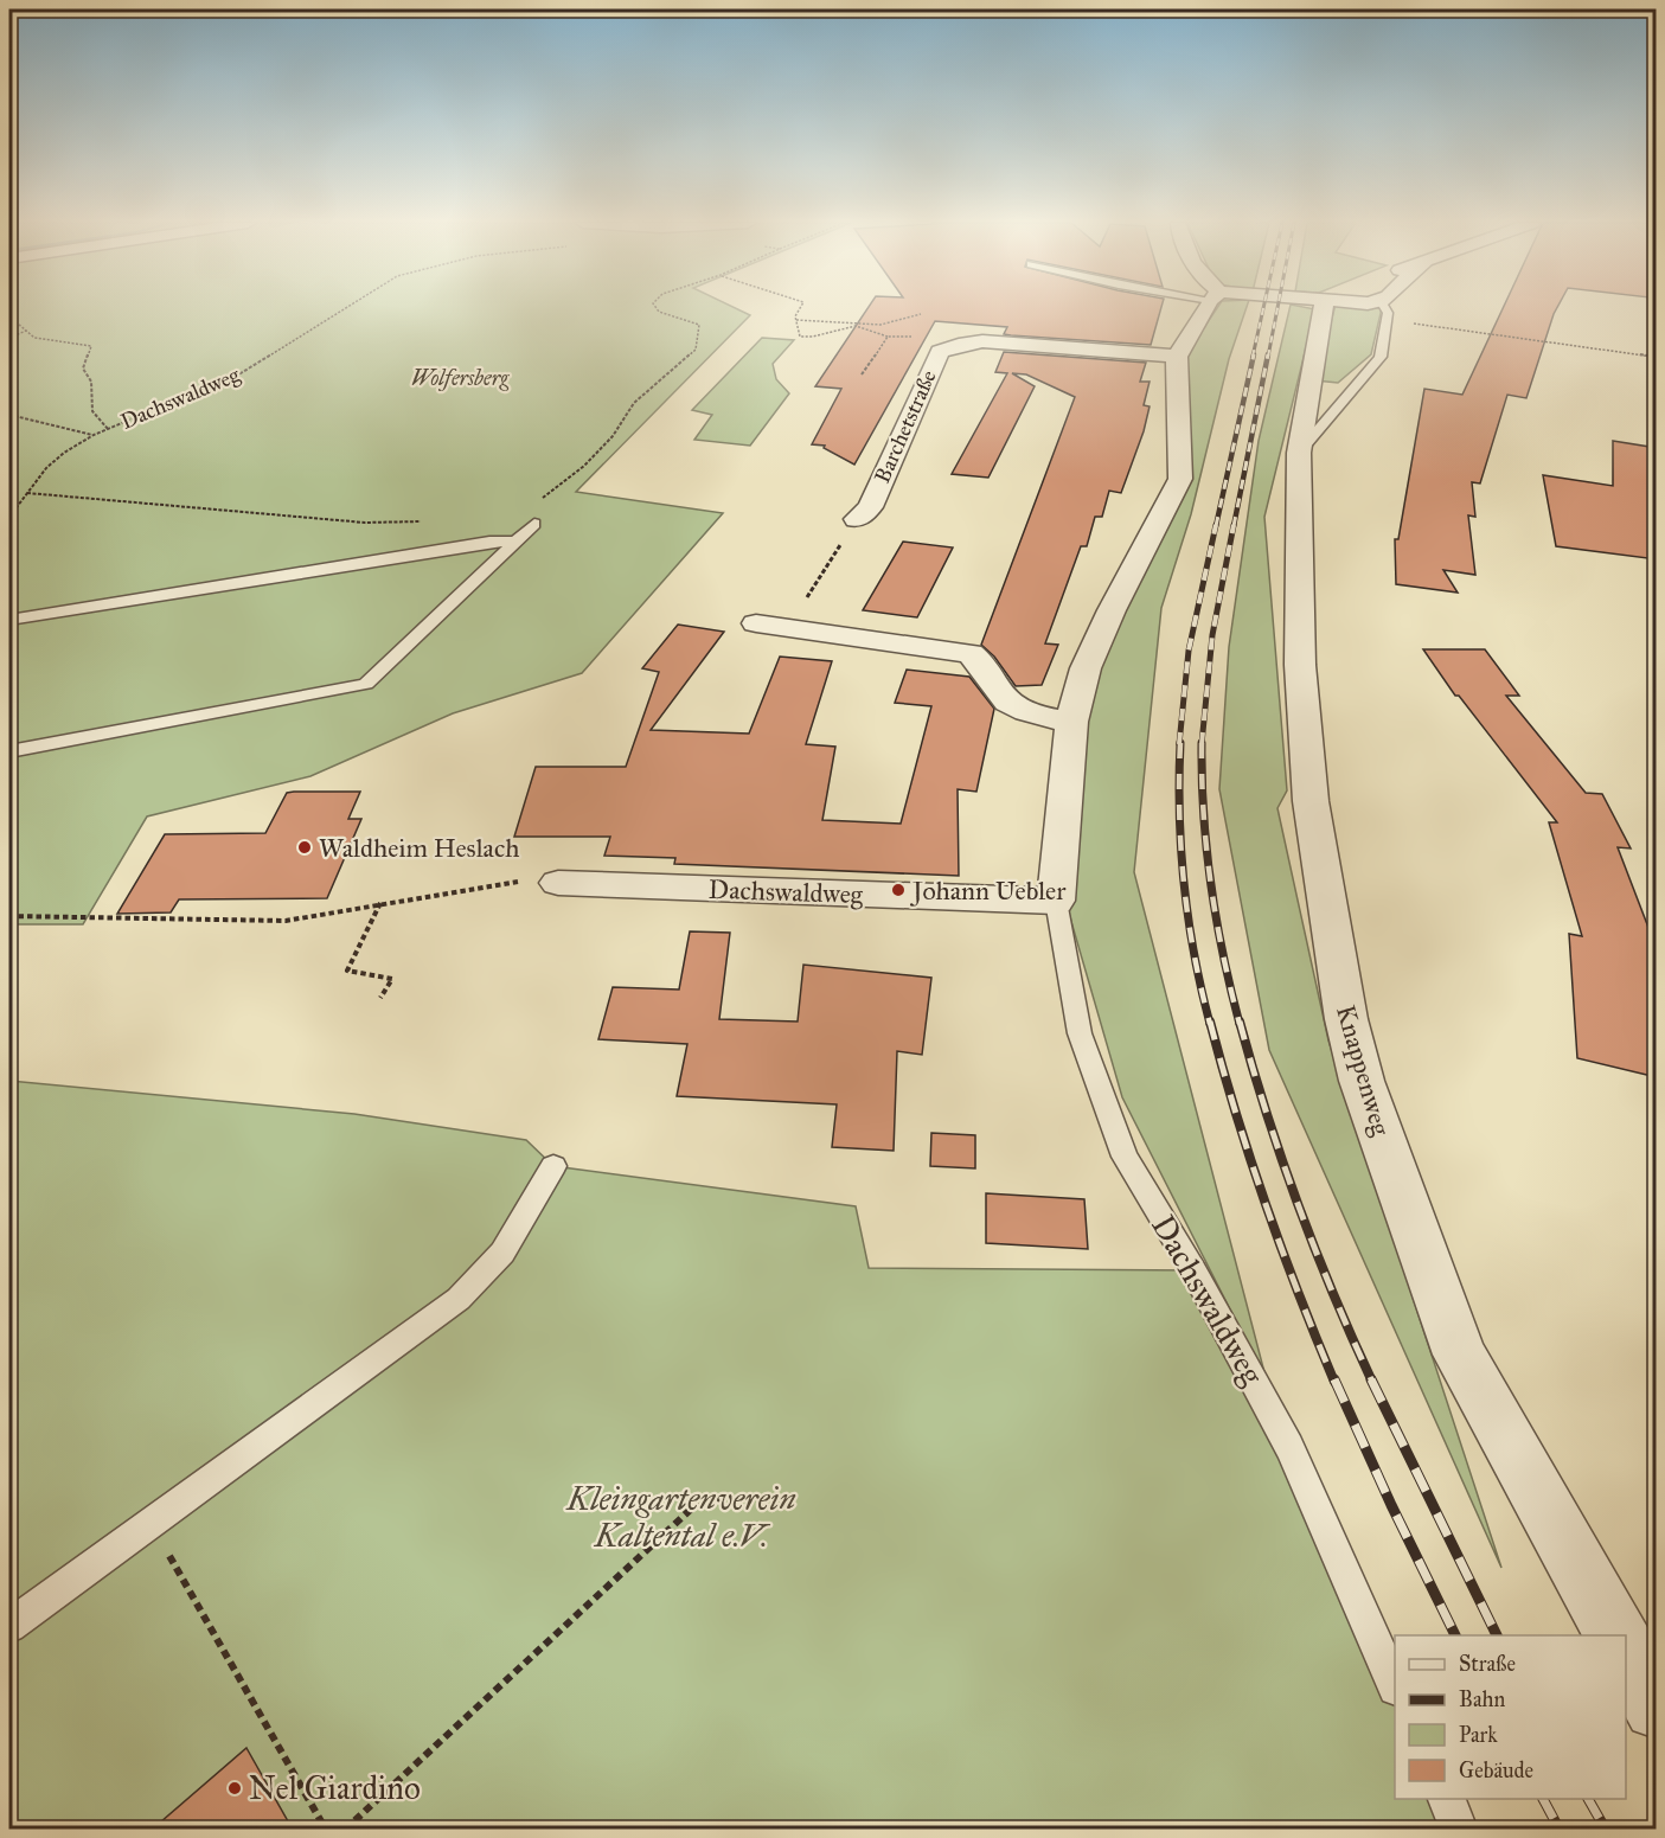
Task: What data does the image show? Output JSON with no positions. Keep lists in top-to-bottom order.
{
  "streets": {
    "street": ["Dachswaldweg", "Barchetstraße", "Knappenweg"]
  },
  "crossings": [
    ["Dachswaldweg", "Barchetstraße"]
  ],
  "parks": ["Wolfersberg", "Kleingartenverein Kaltental e.V."],
  "places": ["Waldheim Heslach", "Johann Uebler", "Nel Giardino"],
  "legend": [
    "Straße",
    "Bahn",
    "Park",
    "Gebäude"
  ]
}
